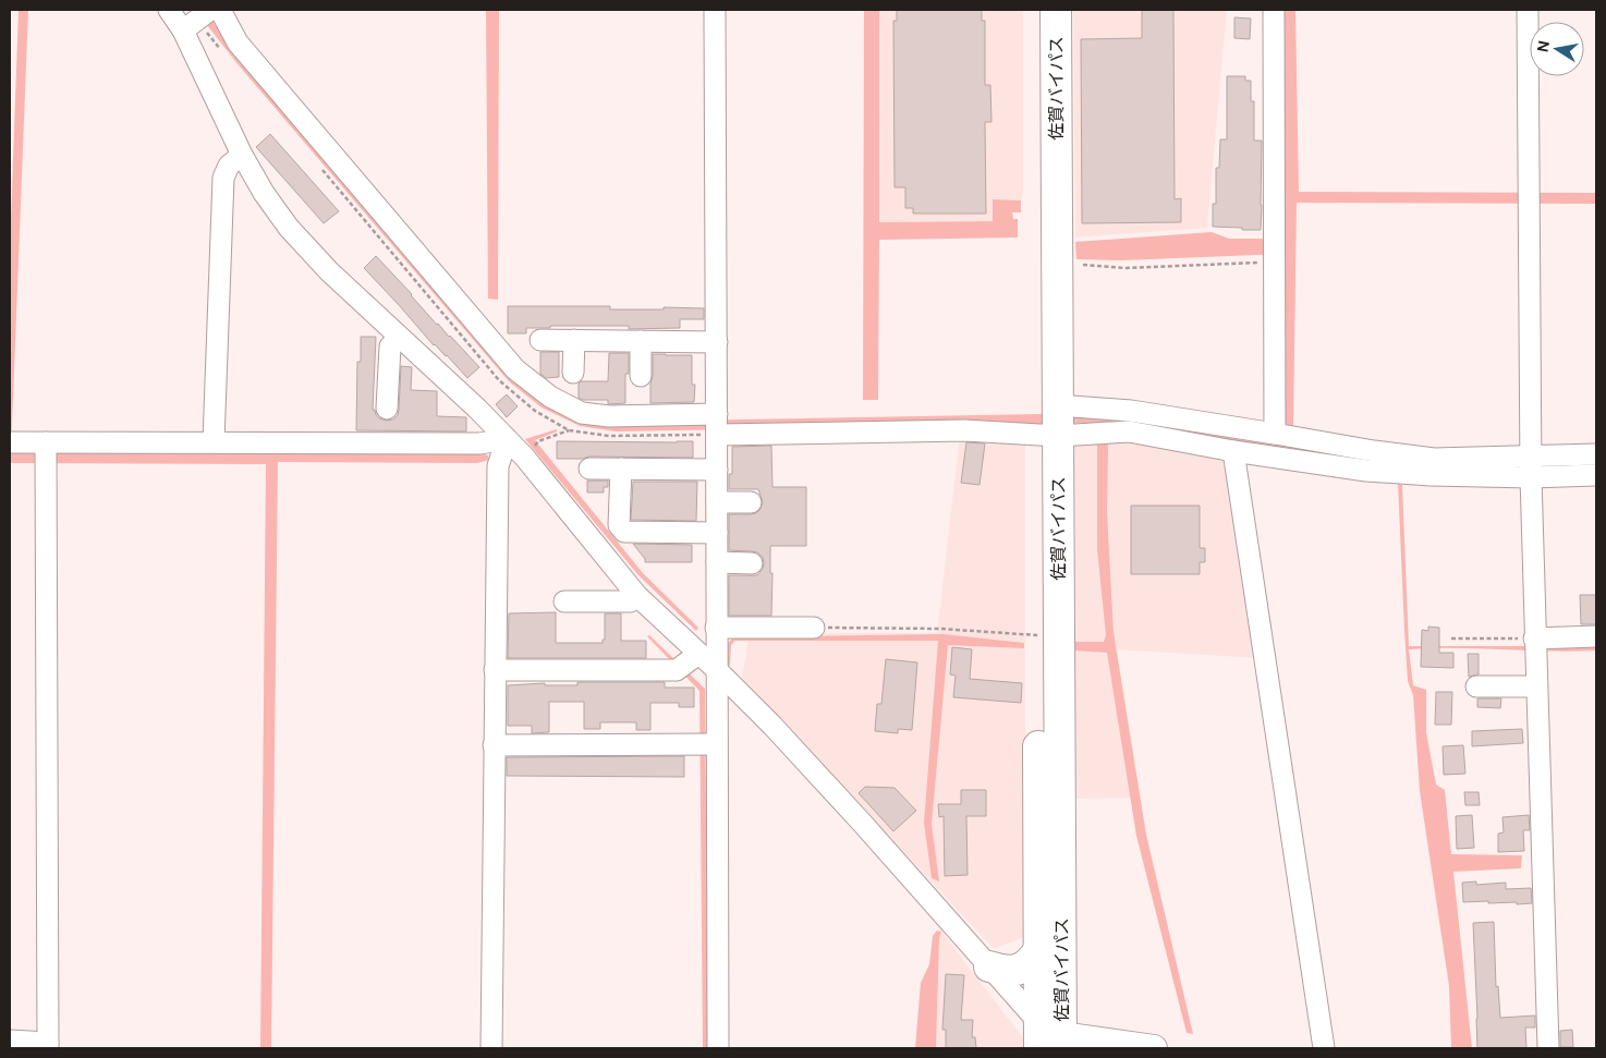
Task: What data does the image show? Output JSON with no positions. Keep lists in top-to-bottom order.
{
  "streets": {
    "highway": ["佐賀バイパス"]
  },
  "north": "left"
}
